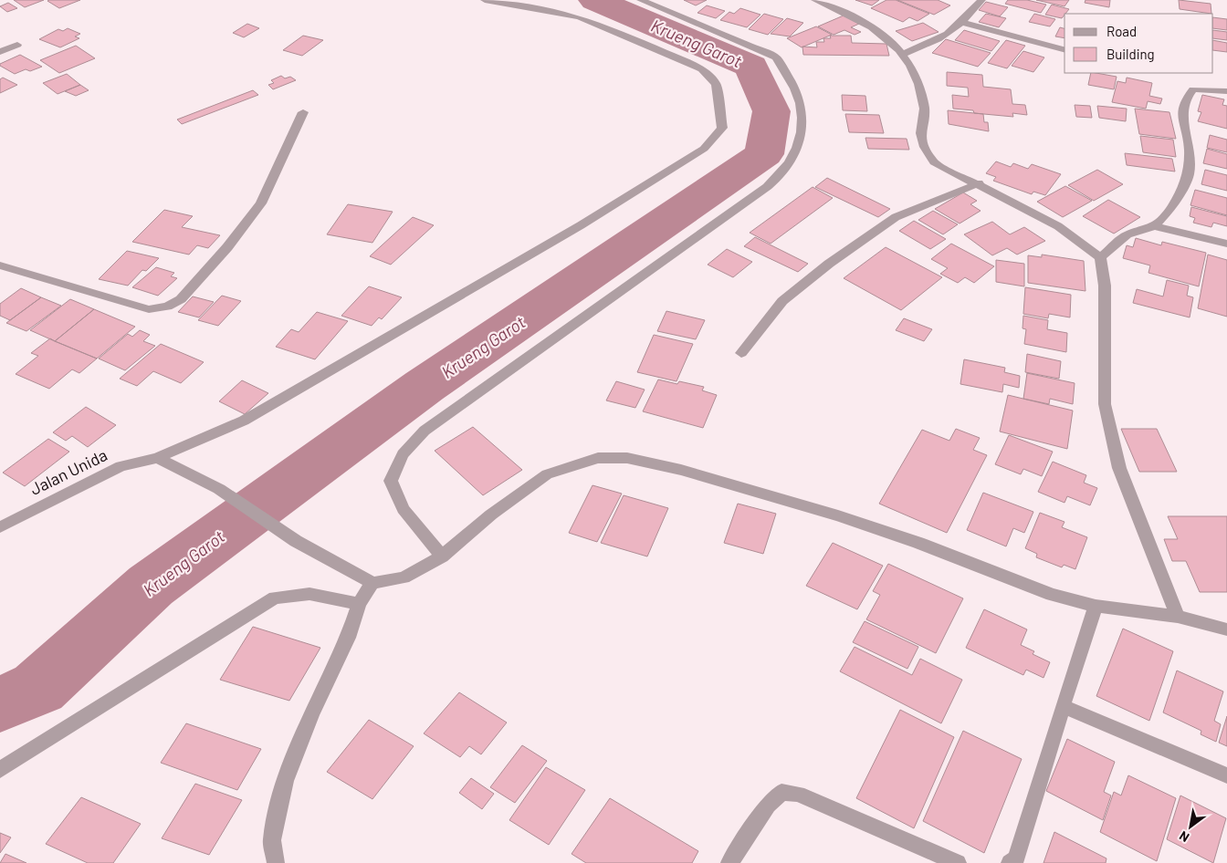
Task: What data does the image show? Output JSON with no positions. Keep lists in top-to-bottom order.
{
  "streets": {
    "street": ["Jalan Unida"]
  },
  "water": ["Krueng Garot"],
  "legend": ["Road", "Building"],
  "north": "bottom left"
}
